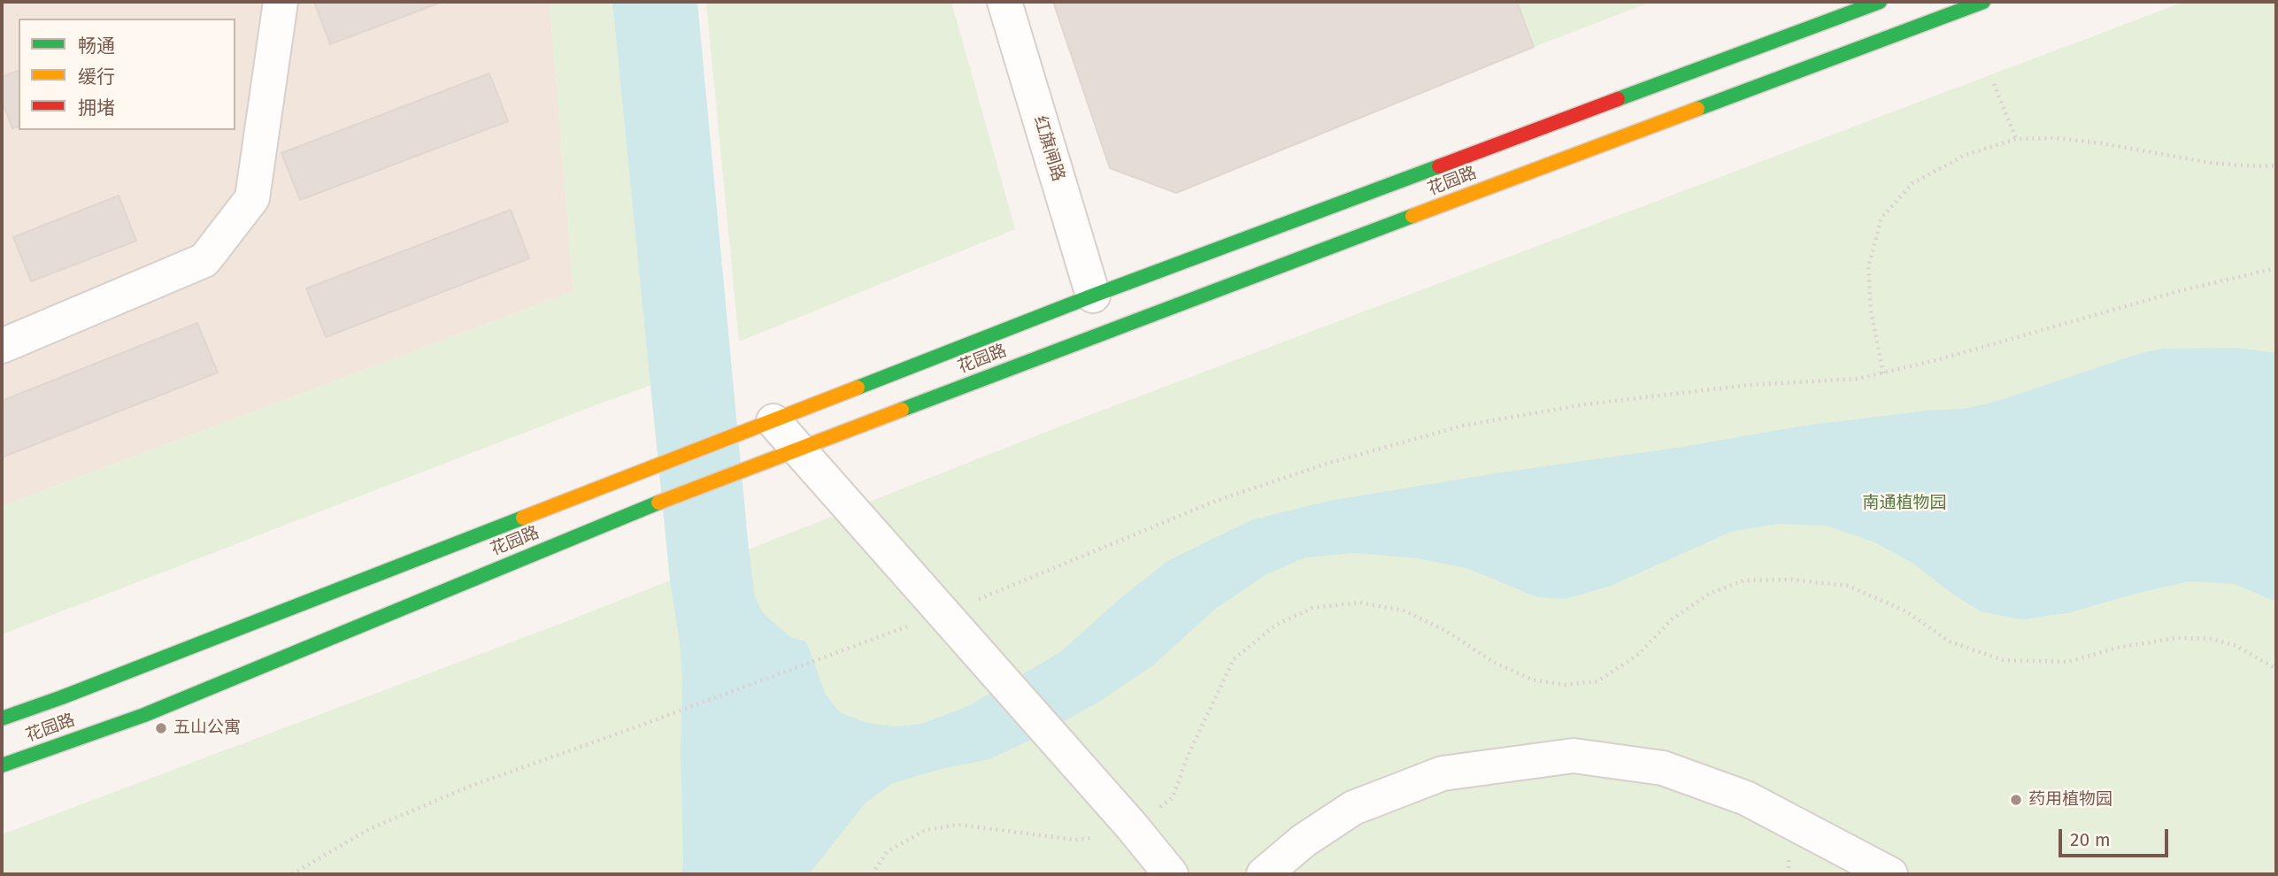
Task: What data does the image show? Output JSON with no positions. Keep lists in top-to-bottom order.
{
  "streets": {
    "main road": ["花园路"],
    "street": ["红旗闸路"]
  },
  "crossings": [
    ["红旗闸路", "花园路"]
  ],
  "parks": ["南通植物园"],
  "places": ["五山公寓", "药用植物园"],
  "legend": ["畅通", "缓行", "拥堵"],
  "scale_bar": "20 m"
}
